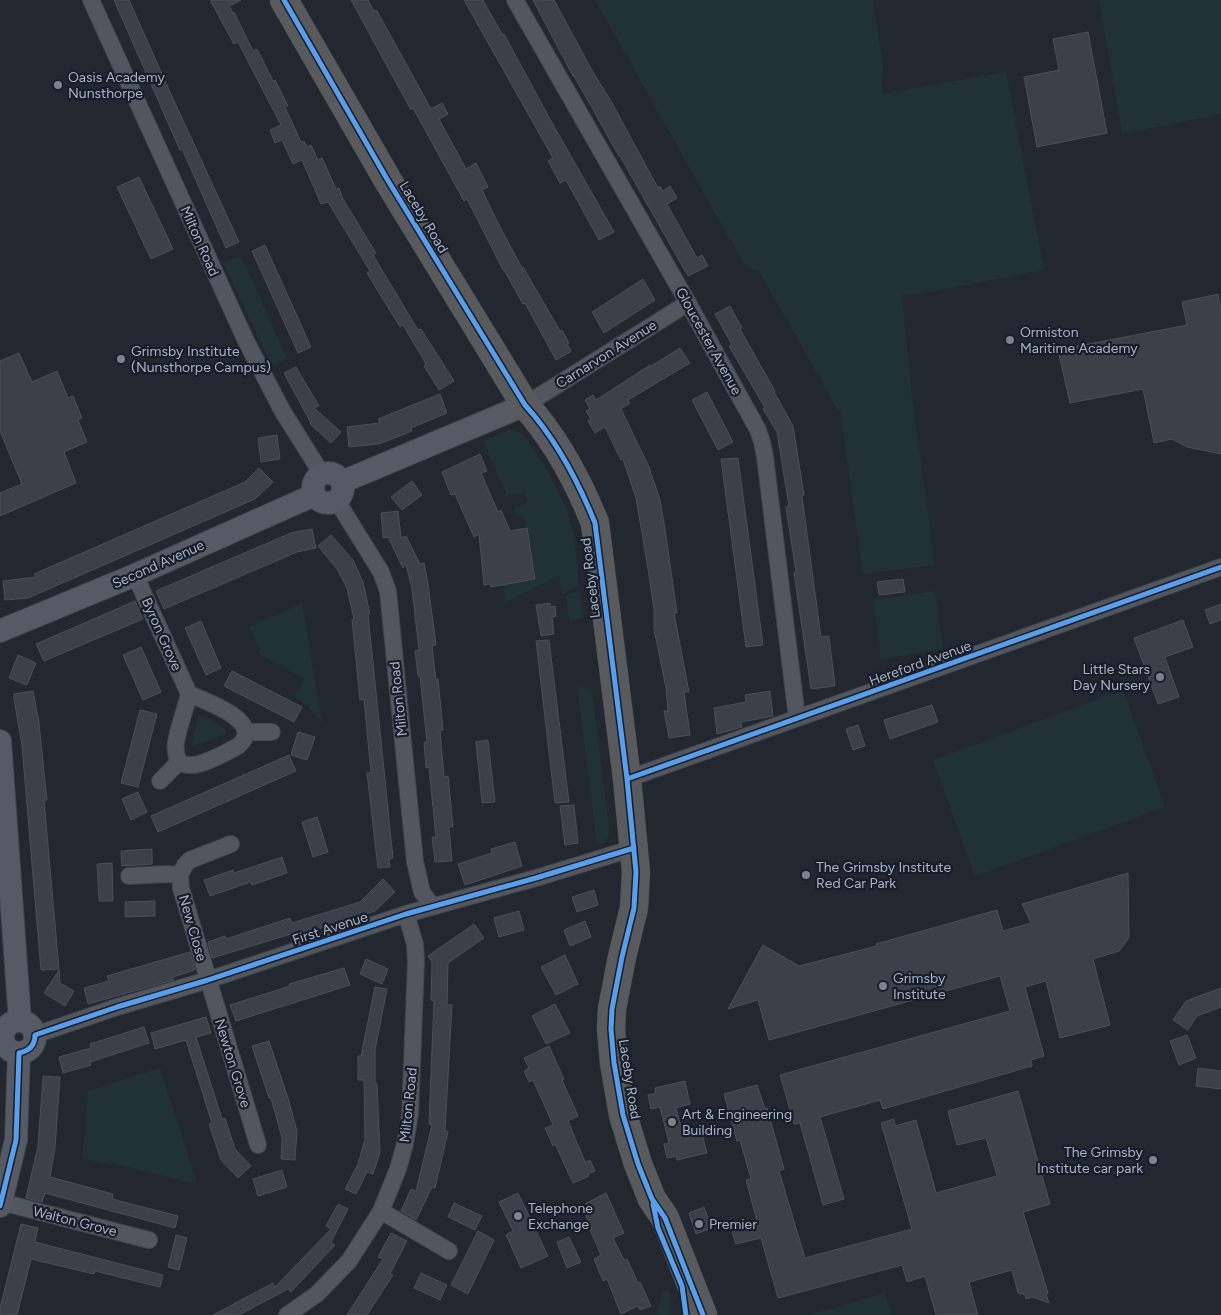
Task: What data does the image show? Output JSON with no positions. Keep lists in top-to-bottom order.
{
  "streets": {
    "highway": ["Laceby Road"],
    "street": [
      "Milton Road",
      "Gloucester Avenue",
      "Carnarvon Avenue",
      "Second Avenue",
      "Byron Grove",
      "Hereford Avenue",
      "New Close",
      "First Avenue",
      "Newton Grove",
      "Walton Grove"
    ]
  },
  "crossings": [
    ["Laceby Road", "Carnarvon Avenue"],
    ["Laceby Road", "Second Avenue"],
    ["Laceby Road", "Hereford Avenue"],
    ["Laceby Road", "First Avenue"],
    ["Milton Road", "Second Avenue"],
    ["Milton Road", "First Avenue"],
    ["Gloucester Avenue", "Carnarvon Avenue"],
    ["Gloucester Avenue", "Hereford Avenue"],
    ["Carnarvon Avenue", "Second Avenue"],
    ["Second Avenue", "Byron Grove"],
    ["New Close", "First Avenue"],
    ["New Close", "Newton Grove"],
    ["First Avenue", "Newton Grove"]
  ],
  "places": [
    "Oasis Academy Nunsthorpe",
    "Ormiston Maritime Academy",
    "Grimsby Institute (Nunsthorpe Campus)",
    "Little Stars Day Nursery",
    "The Grimsby Institute Red Car Park",
    "Grimsby Institute",
    "Art & Engineering Building",
    "The Grimsby Institute car park",
    "Telephone Exchange",
    "Premier"
  ]
}
